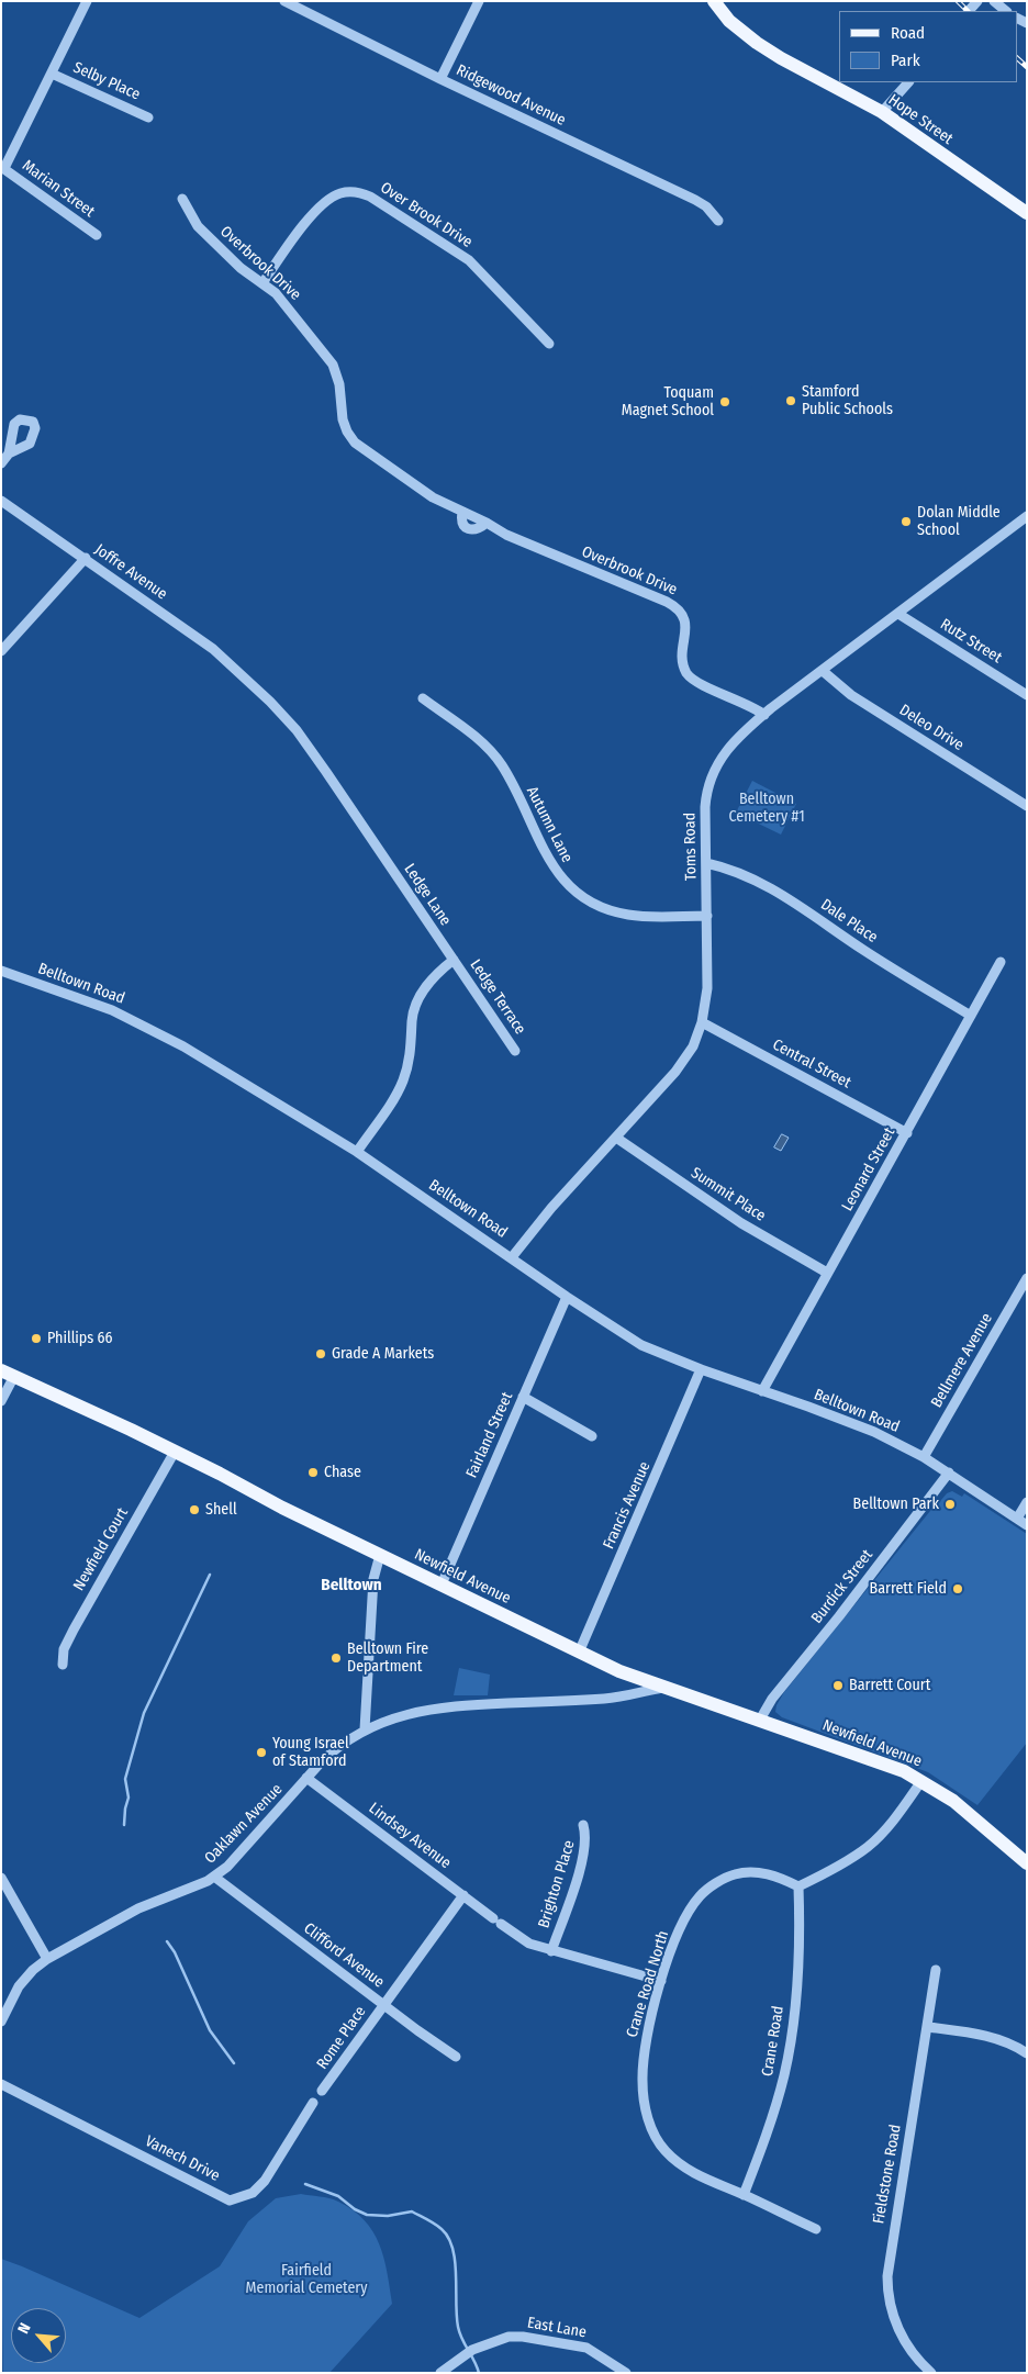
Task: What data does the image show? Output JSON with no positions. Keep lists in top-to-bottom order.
{
  "streets": {
    "main road": ["Hope Street", "Newfield Avenue"],
    "street": [
      "Selby Place",
      "Ridgewood Avenue",
      "Marian Street",
      "Over Brook Drive",
      "Overbrook Drive",
      "Joffre Avenue",
      "Rutz Street",
      "Deleo Drive",
      "Autumn Lane",
      "Toms Road",
      "Ledge Lane",
      "Dale Place",
      "Belltown Road",
      "Ledge Terrace",
      "Central Street",
      "Leonard Street",
      "Summit Place",
      "Bellmere Avenue",
      "Fairland Street",
      "Francis Avenue",
      "Newfield Court",
      "Burdick Street",
      "Oaklawn Avenue",
      "Lindsey Avenue",
      "Brighton Place",
      "Clifford Avenue",
      "Crane Road North",
      "Rome Place",
      "Crane Road",
      "Vanech Drive",
      "Fieldstone Road",
      "East Lane"
    ]
  },
  "crossings": [
    ["Over Brook Drive", "Overbrook Drive"],
    ["Overbrook Drive", "Toms Road"],
    ["Joffre Avenue", "Ledge Lane"],
    ["Rutz Street", "Toms Road"],
    ["Deleo Drive", "Toms Road"],
    ["Autumn Lane", "Toms Road"],
    ["Toms Road", "Dale Place"],
    ["Toms Road", "Belltown Road"],
    ["Toms Road", "Central Street"],
    ["Toms Road", "Summit Place"],
    ["Ledge Lane", "Ledge Terrace"],
    ["Dale Place", "Leonard Street"],
    ["Belltown Road", "Leonard Street"],
    ["Belltown Road", "Bellmere Avenue"],
    ["Belltown Road", "Fairland Street"],
    ["Belltown Road", "Francis Avenue"],
    ["Belltown Road", "Burdick Street"],
    ["Central Street", "Leonard Street"],
    ["Leonard Street", "Summit Place"],
    ["Fairland Street", "Newfield Avenue"],
    ["Francis Avenue", "Newfield Avenue"],
    ["Newfield Court", "Newfield Avenue"],
    ["Newfield Avenue", "Burdick Street"],
    ["Newfield Avenue", "Oaklawn Avenue"],
    ["Oaklawn Avenue", "Lindsey Avenue"],
    ["Oaklawn Avenue", "Clifford Avenue"],
    ["Lindsey Avenue", "Brighton Place"],
    ["Lindsey Avenue", "Crane Road North"],
    ["Lindsey Avenue", "Rome Place"],
    ["Clifford Avenue", "Rome Place"],
    ["Crane Road North", "Crane Road"]
  ],
  "districts": ["Belltown"],
  "parks": ["Belltown Cemetery #1", "Fairfield Memorial Cemetery"],
  "places": [
    "Stamford Public Schools",
    "Toquam Magnet School",
    "Dolan Middle School",
    "Phillips 66",
    "Grade A Markets",
    "Chase",
    "Belltown Park",
    "Shell",
    "Barrett Field",
    "Belltown Fire Department",
    "Barrett Court",
    "Young Israel of Stamford"
  ],
  "legend": ["Road", "Park"],
  "north": "top left"
}
